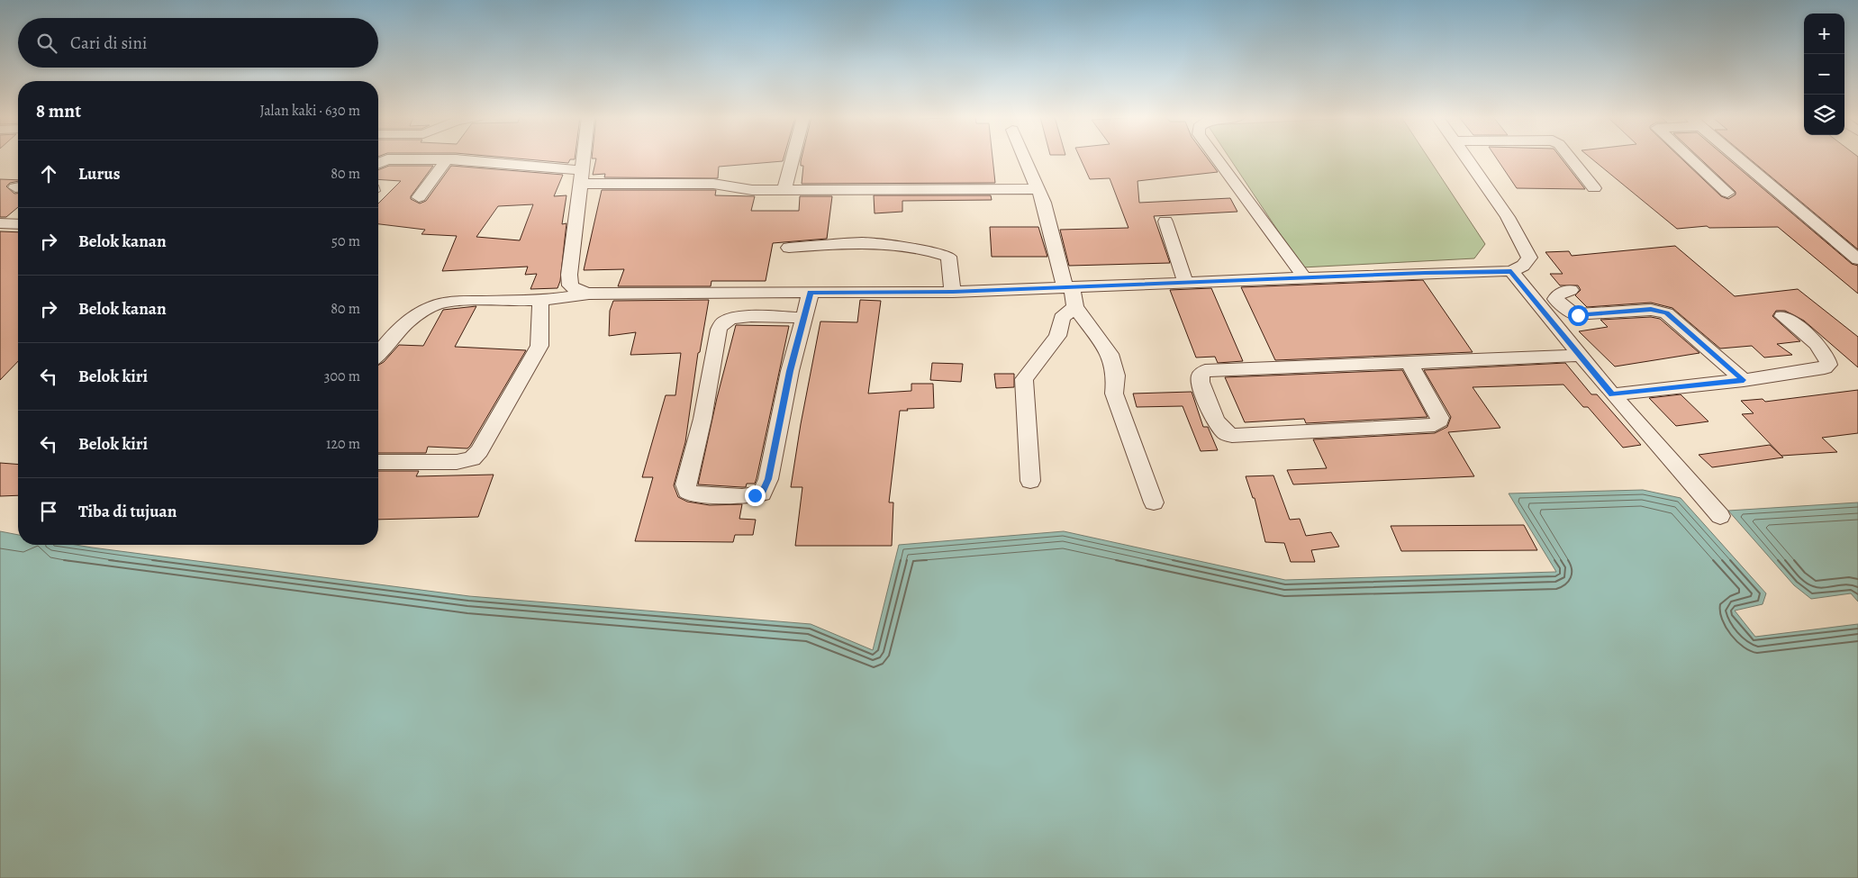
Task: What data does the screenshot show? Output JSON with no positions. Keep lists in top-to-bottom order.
{
  "page": {
    "map_buttons": ["+", "−"],
    "search": "Cari di sini",
    "heading": ["8 mnt", "Jalan kaki · 630 m"],
    "list": [
      ["Lurus", "80 m"],
      ["Belok kanan", "50 m"],
      ["Belok kanan", "80 m"],
      ["Belok kiri", "300 m"],
      ["Belok kiri", "120 m"],
      "Tiba di tujuan"
    ]
  }
}
